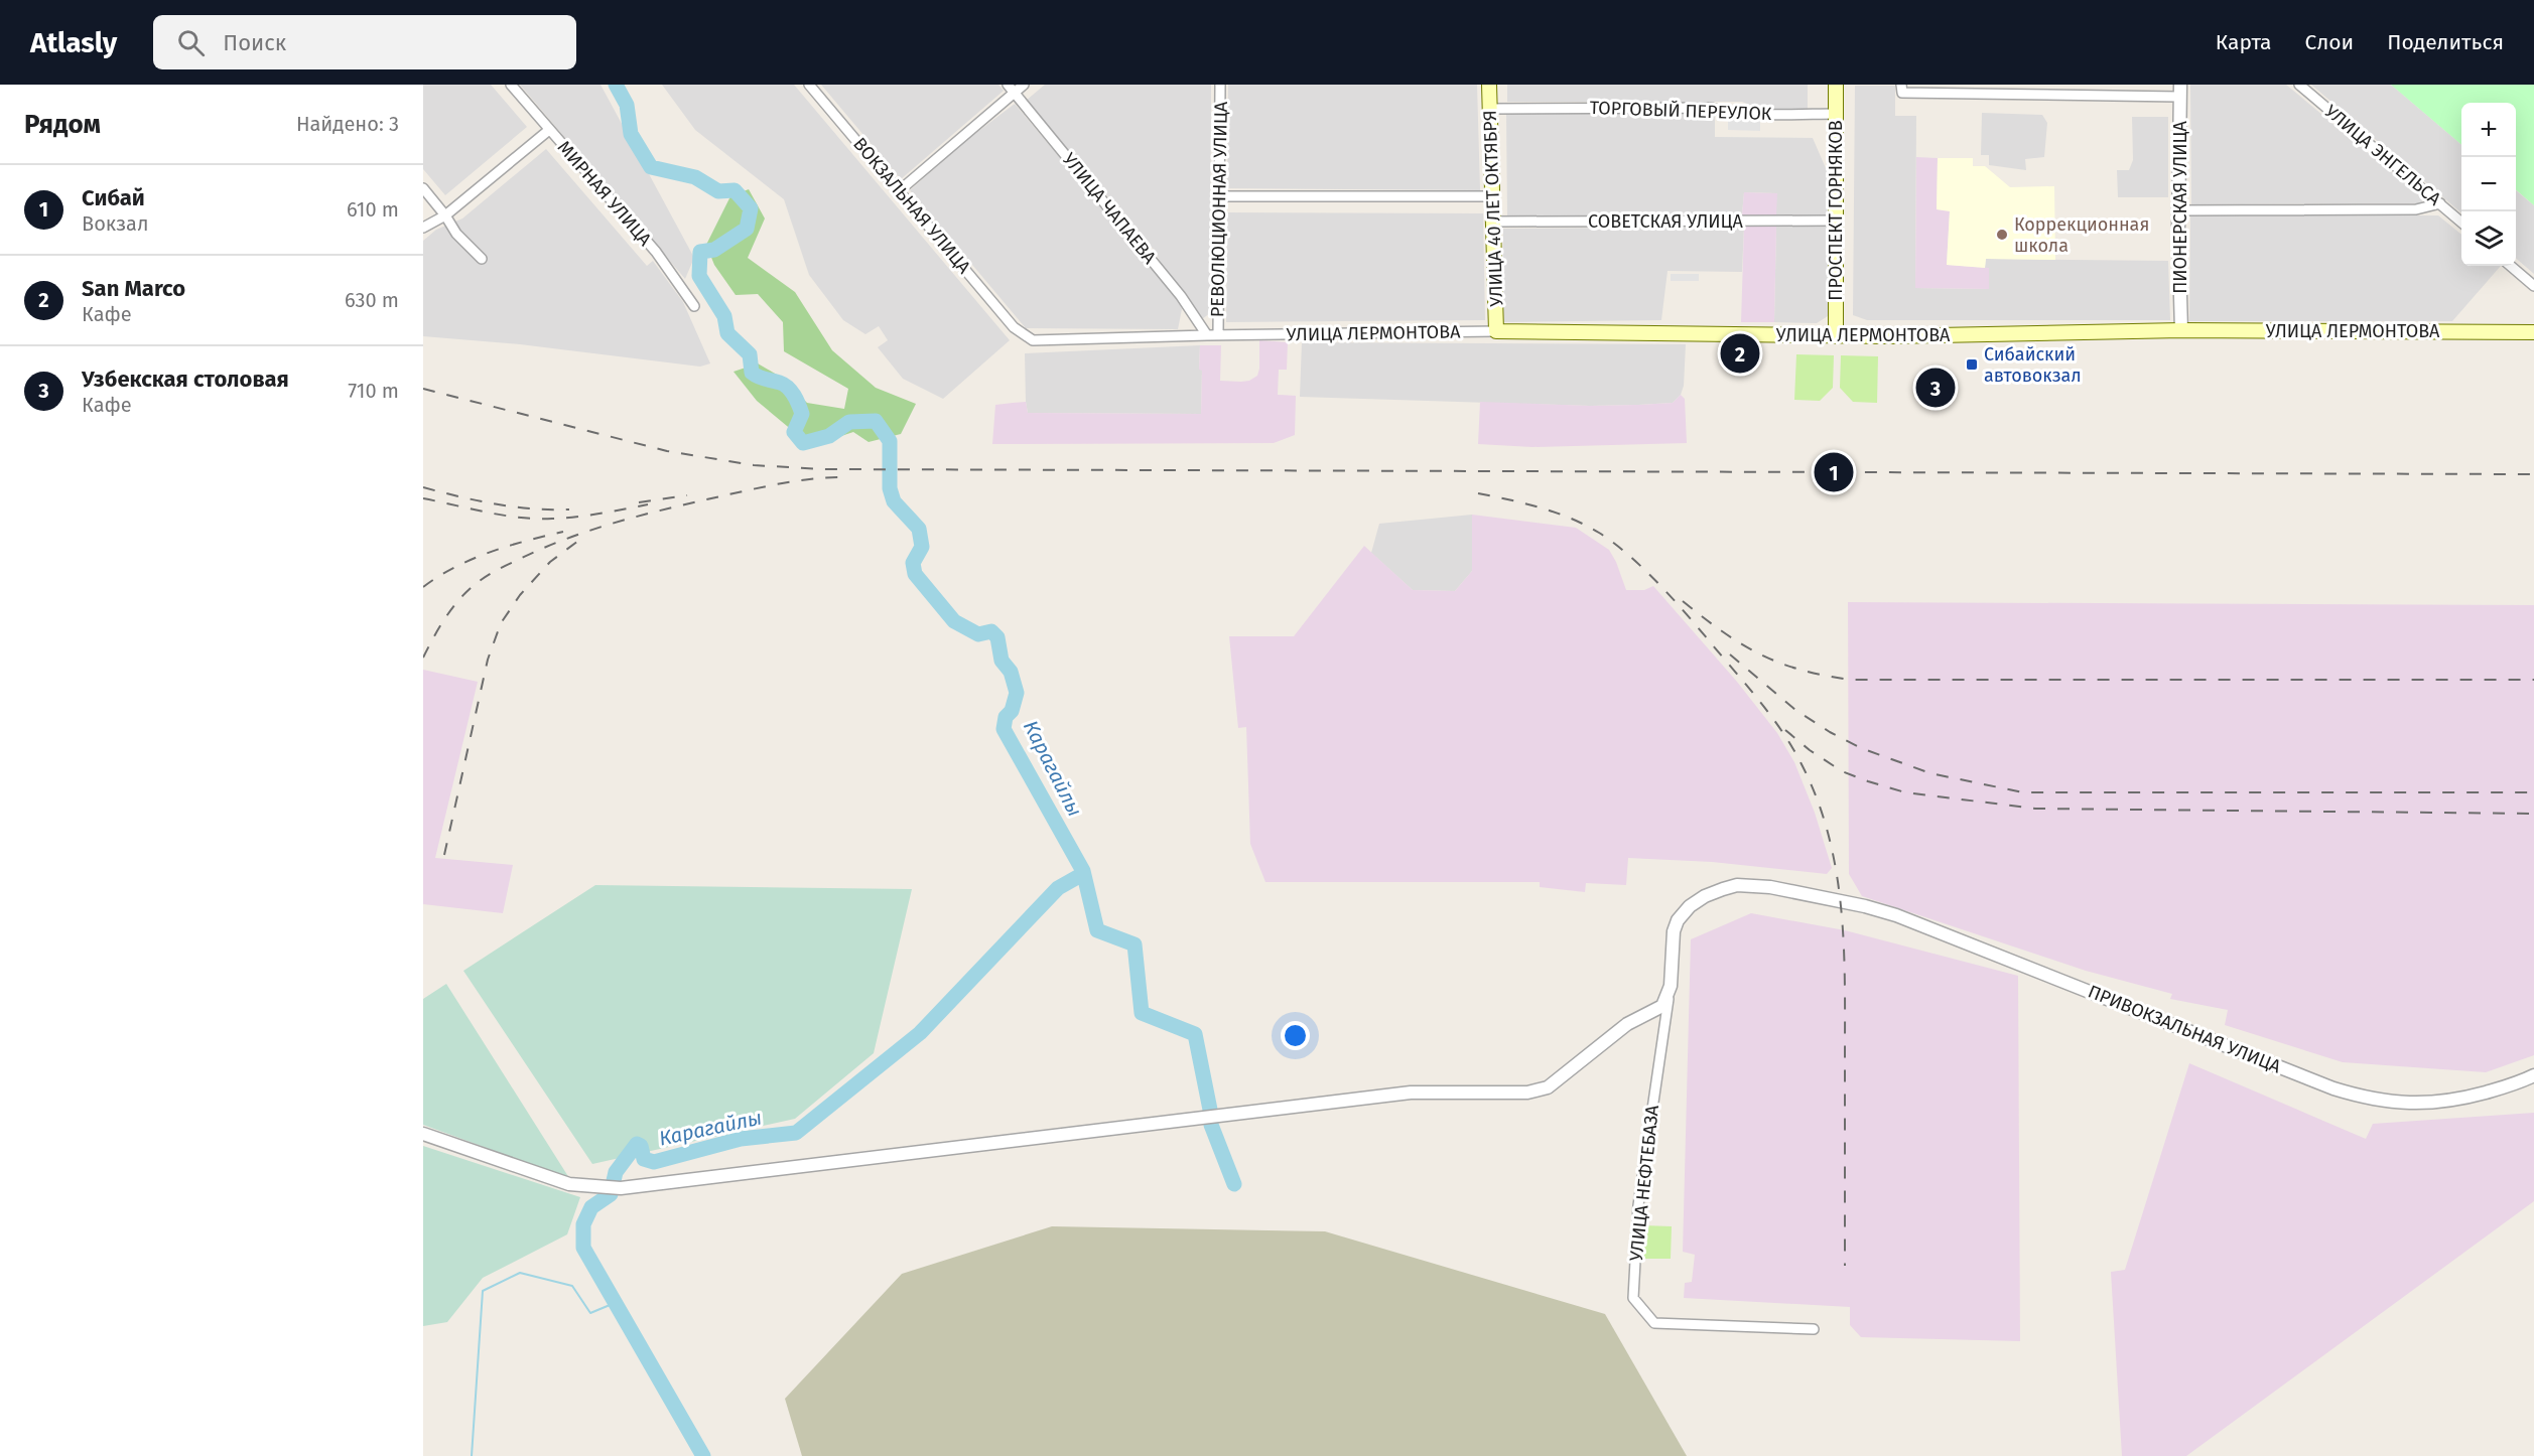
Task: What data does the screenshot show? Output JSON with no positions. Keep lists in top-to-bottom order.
{
  "streets": {
    "main road": ["УЛИЦА 40 ЛЕТ ОКТЯБРЯ", "ПРОСПЕКТ ГОРНЯКОВ", "УЛИЦА ЛЕРМОНТОВА"],
    "street": [
      "ТОРГОВЫЙ ПЕРЕУЛОК",
      "УЛИЦА ЭНГЕЛЬСА",
      "МИРНАЯ УЛИЦА",
      "ВОКЗАЛЬНАЯ УЛИЦА",
      "ПИОНЕРСКАЯ УЛИЦА",
      "УЛИЦА ЧАПАЕВА",
      "РЕВОЛЮЦИОННАЯ УЛИЦА",
      "СОВЕТСКАЯ УЛИЦА",
      "ПРИВОКЗАЛЬНАЯ УЛИЦА",
      "УЛИЦА НЕФТЕБАЗА"
    ]
  },
  "crossings": [
    ["ТОРГОВЫЙ ПЕРЕУЛОК", "УЛИЦА 40 ЛЕТ ОКТЯБРЯ"],
    ["ТОРГОВЫЙ ПЕРЕУЛОК", "ПРОСПЕКТ ГОРНЯКОВ"],
    ["ВОКЗАЛЬНАЯ УЛИЦА", "УЛИЦА ЛЕРМОНТОВА"],
    ["ПИОНЕРСКАЯ УЛИЦА", "УЛИЦА ЛЕРМОНТОВА"],
    ["УЛИЦА ЧАПАЕВА", "УЛИЦА ЛЕРМОНТОВА"],
    ["УЛИЦА 40 ЛЕТ ОКТЯБРЯ", "СОВЕТСКАЯ УЛИЦА"],
    ["УЛИЦА 40 ЛЕТ ОКТЯБРЯ", "УЛИЦА ЛЕРМОНТОВА"],
    ["РЕВОЛЮЦИОННАЯ УЛИЦА", "УЛИЦА ЛЕРМОНТОВА"],
    ["ПРОСПЕКТ ГОРНЯКОВ", "СОВЕТСКАЯ УЛИЦА"],
    ["ПРОСПЕКТ ГОРНЯКОВ", "УЛИЦА ЛЕРМОНТОВА"],
    ["ПРИВОКЗАЛЬНАЯ УЛИЦА", "УЛИЦА НЕФТЕБАЗА"]
  ],
  "water": ["Карагайлы"],
  "places": {
    "other": ["Коррекционная школа"],
    "transit": ["Сибайский автовокзал"]
  },
  "page": {
    "header": "Atlasly",
    "search": "Поиск",
    "nav": ["Карта", "Слои", "Поделиться"],
    "heading": ["Рядом", "Найдено: 3"],
    "map_buttons": ["+", "−"],
    "list": [
      {
        "mark": "1",
        "name": "Сибай",
        "note": "Вокзал",
        "value": "610 m"
      },
      {
        "mark": "2",
        "name": "San Marco",
        "note": "Кафе",
        "value": "630 m"
      },
      {
        "mark": "3",
        "name": "Узбекская столовая",
        "note": "Кафе",
        "value": "710 m"
      }
    ],
    "pins": ["2", "3", "1"]
  }
}
